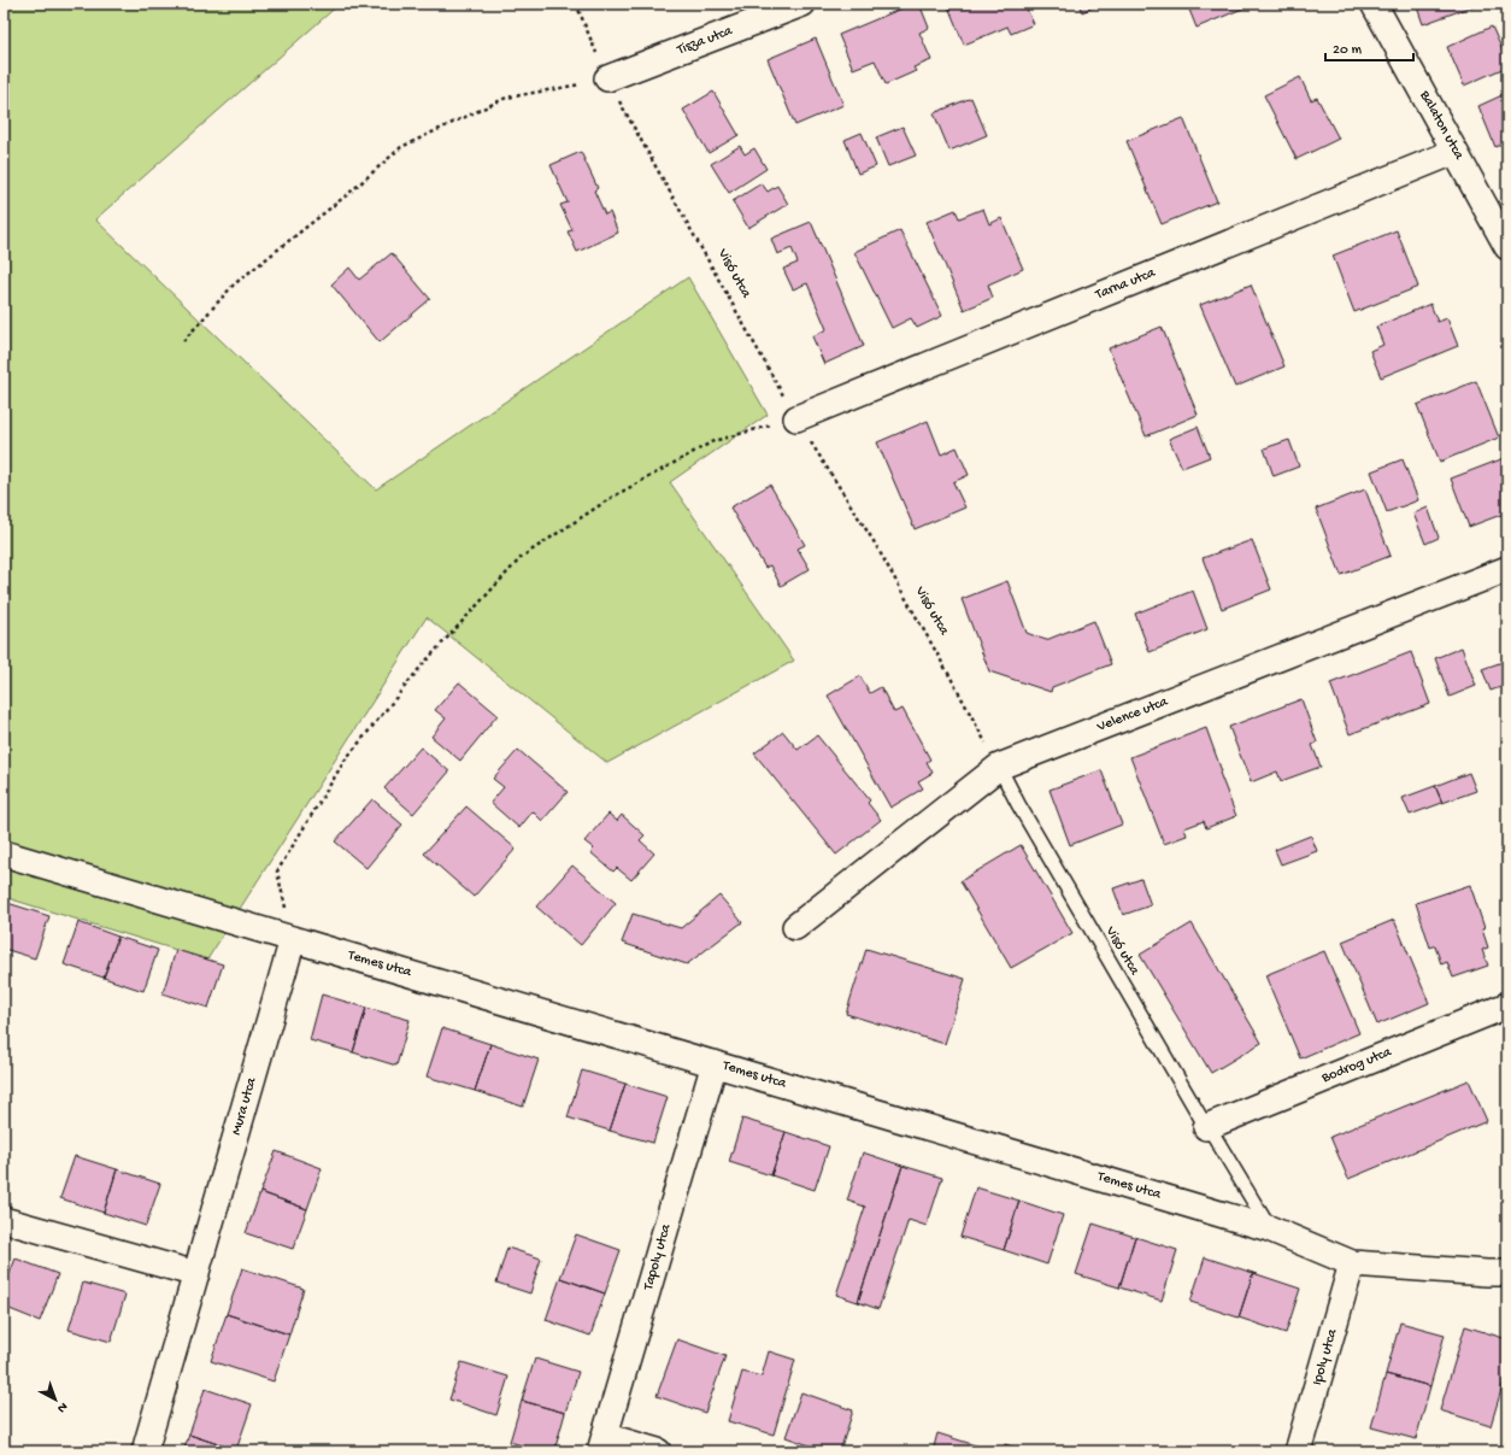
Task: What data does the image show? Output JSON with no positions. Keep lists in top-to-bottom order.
{
  "streets": {
    "street": [
      "Tisza utca",
      "Balaton utca",
      "Tarna utca",
      "Velence utca",
      "Temes utca",
      "Bodrog utca",
      "Mura utca",
      "Tapoly utca",
      "Ipoly utca"
    ],
    "lane": ["Visó utca"]
  },
  "crossings": [
    ["Tisza utca", "Visó utca"],
    ["Balaton utca", "Tarna utca"],
    ["Visó utca", "Tarna utca"],
    ["Visó utca", "Velence utca"],
    ["Visó utca", "Temes utca"],
    ["Visó utca", "Bodrog utca"],
    ["Temes utca", "Mura utca"],
    ["Temes utca", "Tapoly utca"],
    ["Temes utca", "Ipoly utca"]
  ],
  "scale_bar": "20 m",
  "north": "bottom right"
}
